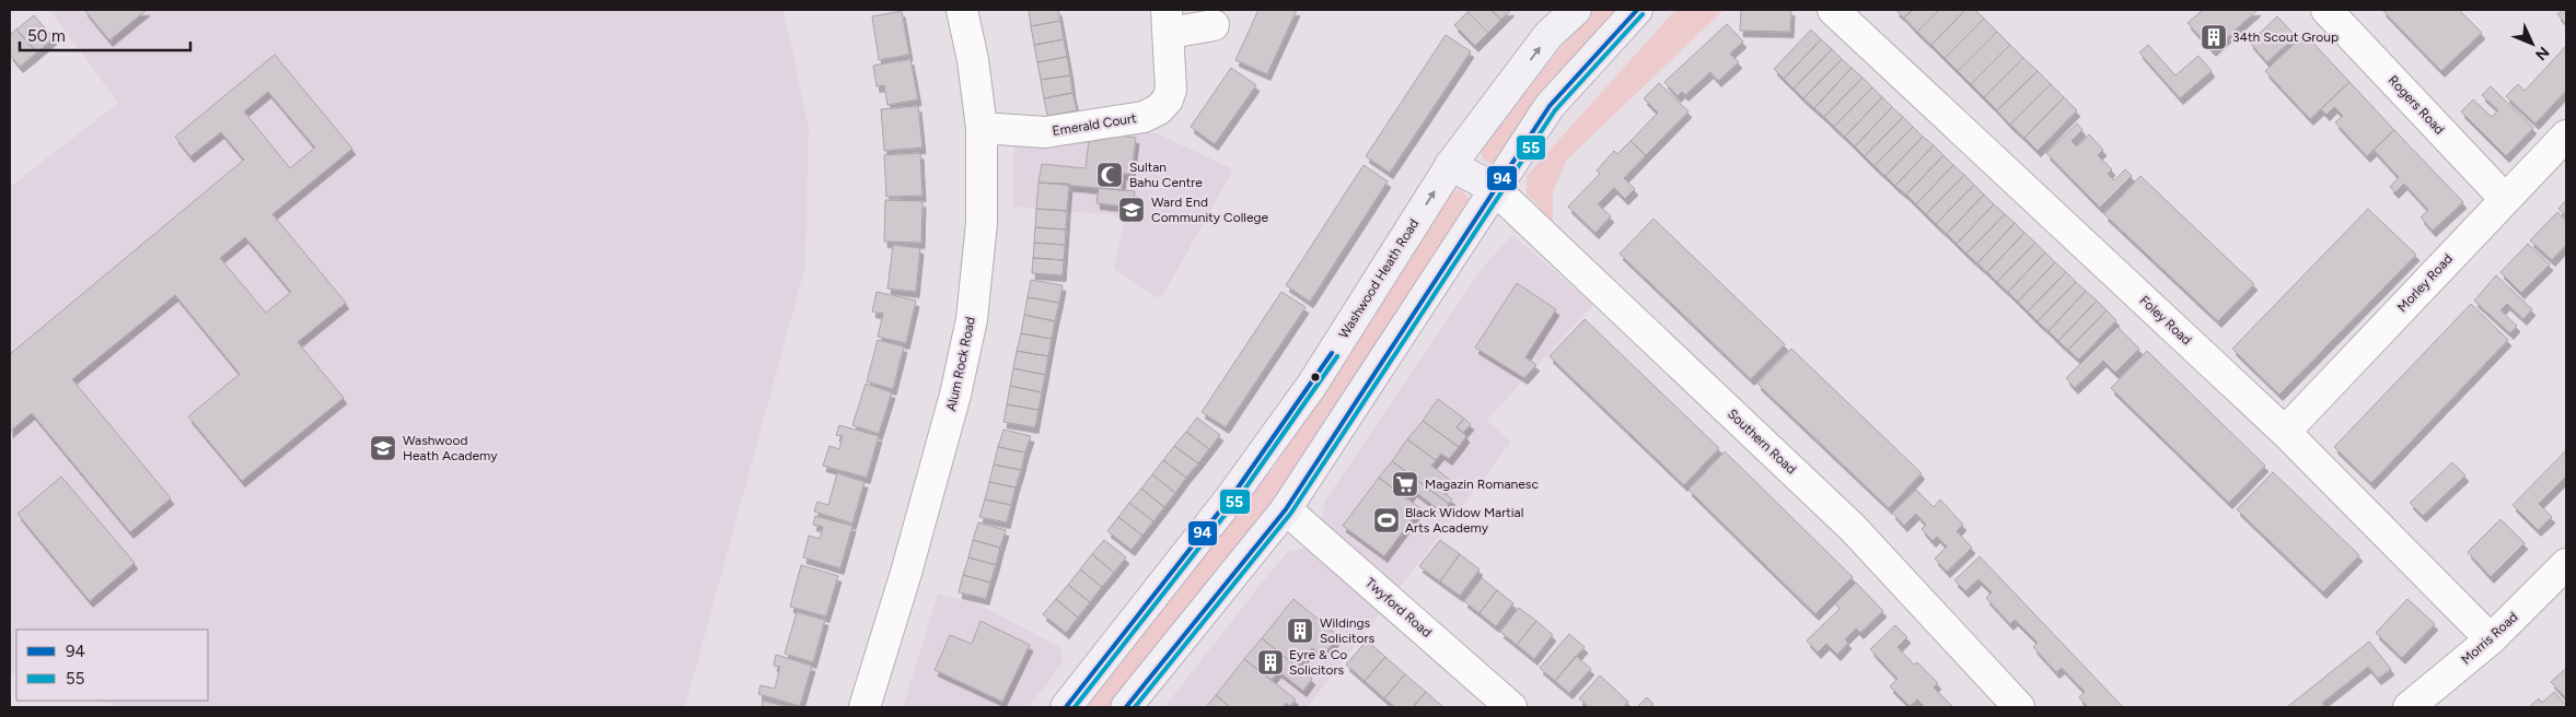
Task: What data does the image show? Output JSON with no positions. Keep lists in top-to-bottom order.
{
  "streets": {
    "main road": ["Washwood Heath Road"],
    "street": [
      "Rogers Road",
      "Emerald Court",
      "Morley Road",
      "Foley Road",
      "Alum Rock Road",
      "Southern Road",
      "Twyford Road",
      "Morris Road"
    ]
  },
  "crossings": [
    ["Rogers Road", "Morley Road"],
    ["Emerald Court", "Alum Rock Road"],
    ["Morley Road", "Foley Road"],
    ["Foley Road", "Morris Road"]
  ],
  "places": {
    "building": ["34th Scout Group", "Wildings Solicitors", "Eyre & Co Solicitors"],
    "mosque": ["Sultan Bahu Centre"],
    "school or university": ["Ward End Community College", "Washwood Heath Academy"],
    "supermarket": ["Magazin Romanesc"],
    "sports": ["Black Widow Martial Arts Academy"]
  },
  "lines": ["transit line 94", "transit line 55"],
  "legend": ["94", "55"],
  "scale_bar": "50 m",
  "north": "bottom right"
}
